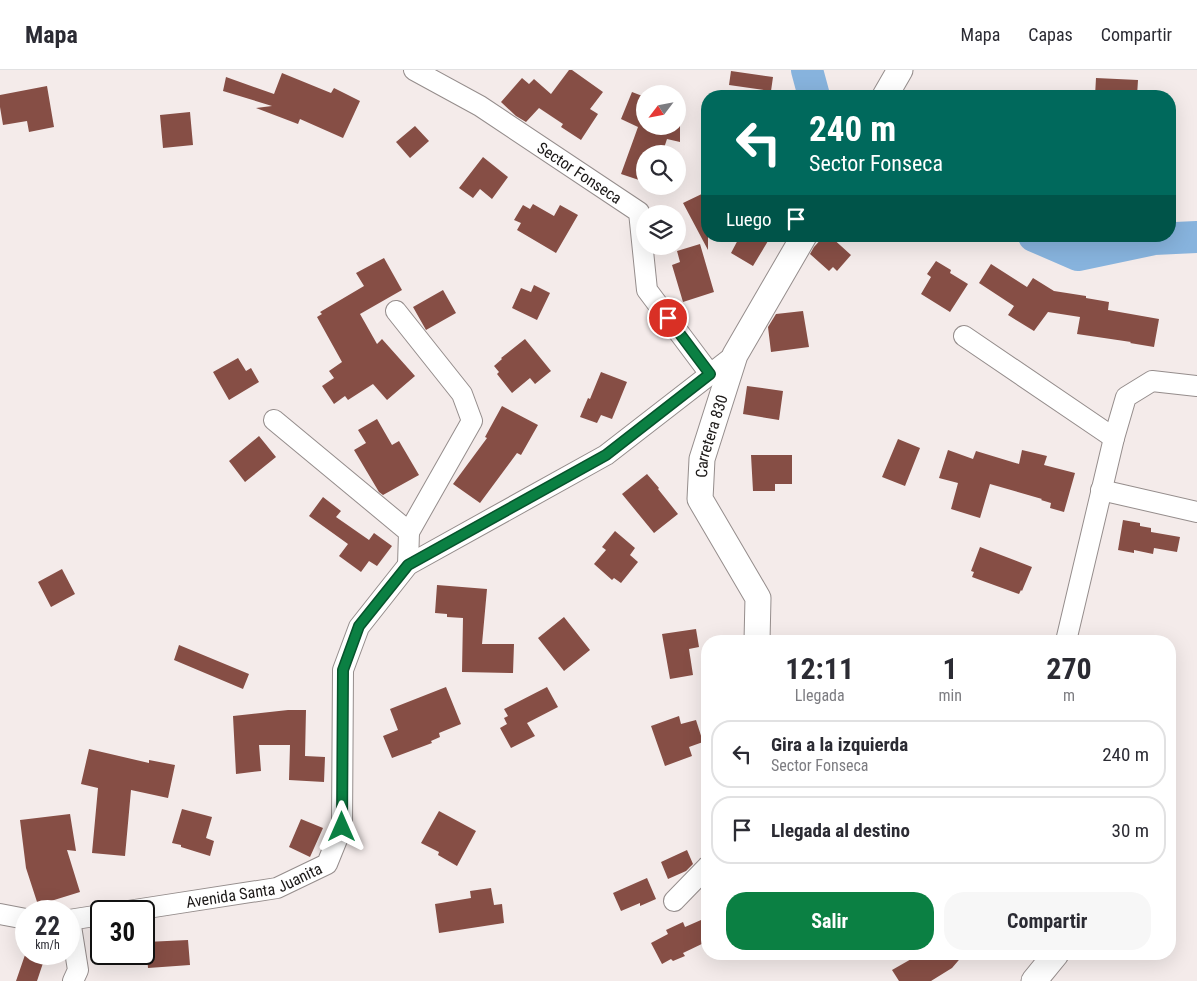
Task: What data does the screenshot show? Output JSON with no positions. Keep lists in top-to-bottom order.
{
  "streets": {
    "street": ["Sector Fonseca", "Carretera 830", "Avenida Santa Juanita"]
  },
  "crossings": [
    ["Sector Fonseca", "Avenida Santa Juanita"],
    ["Carretera 830", "Avenida Santa Juanita"]
  ],
  "north": "bottom left",
  "page": {
    "header": "Mapa",
    "nav": ["Mapa", "Capas", "Compartir"],
    "turn": ["240 m", "Sector Fonseca"],
    "then": "Luego",
    "eta": [
      "12:11",
      "Llegada",
      "1",
      "min",
      "270",
      "m"
    ],
    "list": [
      {
        "name": "Gira a la izquierda",
        "note": "Sector Fonseca",
        "value": "240 m"
      },
      {
        "name": "Llegada al destino",
        "value": "30 m"
      }
    ],
    "buttons": ["Salir", "Compartir"],
    "speed": "22 km/h",
    "limit": "30"
  }
}
